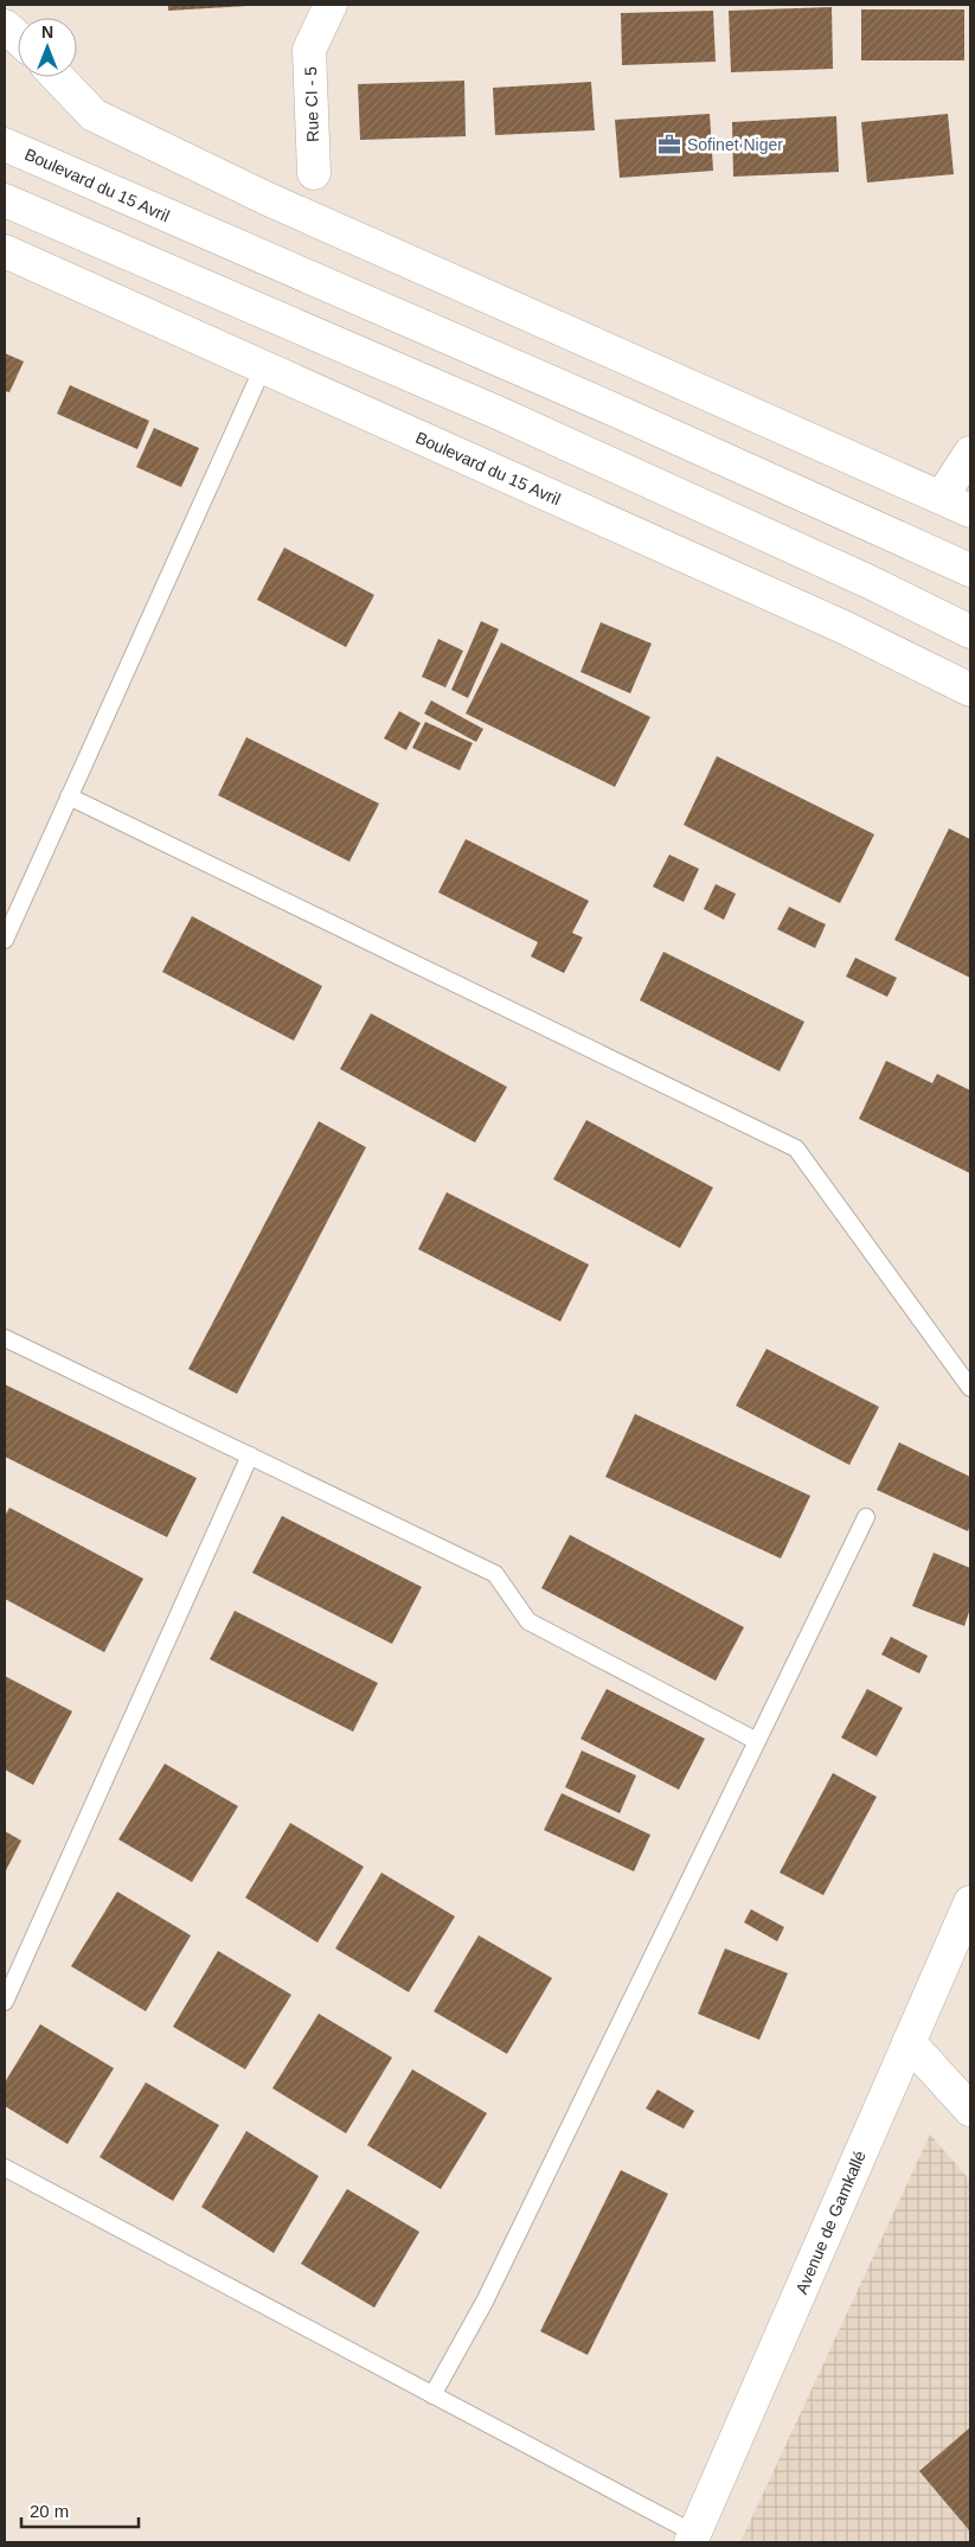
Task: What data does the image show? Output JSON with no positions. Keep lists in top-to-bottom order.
{
  "streets": {
    "main road": ["Rue CI - 5", "Boulevard du 15 Avril", "Avenue de Gamkallé"]
  },
  "places": {
    "office": ["Sofinet Niger"]
  },
  "scale_bar": "20 m",
  "north": "top"
}
